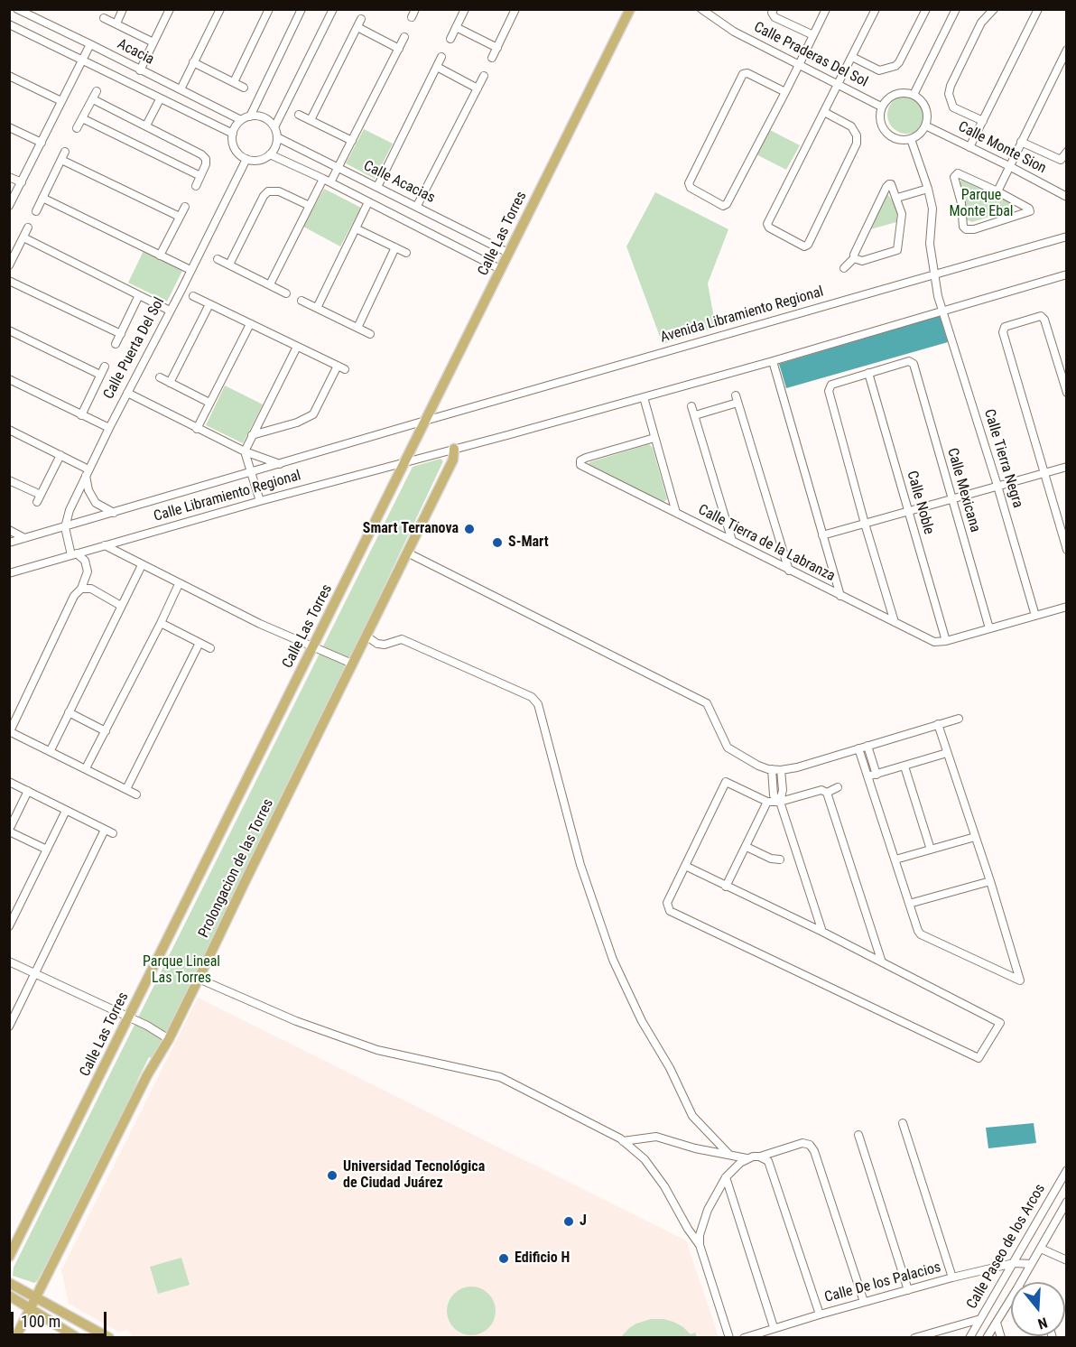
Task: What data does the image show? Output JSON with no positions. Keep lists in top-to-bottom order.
{
  "streets": {
    "main road": ["Calle Las Torres", "Prolongacion de las Torres"],
    "street": [
      "Acacia",
      "Calle Praderas Del Sol",
      "Calle Monte Sion",
      "Calle Acacias",
      "Avenida Libramiento Regional",
      "Calle Puerta Del Sol",
      "Calle Tierra Negra",
      "Calle Mexicana",
      "Calle Libramiento Regional",
      "Calle Noble",
      "Calle Tierra de la Labranza",
      "Calle Paseo de los Arcos",
      "Calle De los Palacios"
    ]
  },
  "crossings": [
    ["Acacia", "Calle Acacias"],
    ["Acacia", "Calle Puerta Del Sol"],
    ["Calle Praderas Del Sol", "Calle Monte Sion"],
    ["Calle Acacias", "Calle Las Torres"],
    ["Calle Acacias", "Calle Puerta Del Sol"],
    ["Calle Las Torres", "Avenida Libramiento Regional"],
    ["Calle Las Torres", "Calle Libramiento Regional"],
    ["Avenida Libramiento Regional", "Calle Tierra Negra"],
    ["Avenida Libramiento Regional", "Calle Libramiento Regional"],
    ["Calle Puerta Del Sol", "Calle Libramiento Regional"],
    ["Calle Mexicana", "Calle Noble"],
    ["Calle Libramiento Regional", "Prolongacion de las Torres"],
    ["Calle Noble", "Calle Tierra de la Labranza"],
    ["Calle Paseo de los Arcos", "Calle De los Palacios"]
  ],
  "parks": ["Parque Monte Ebal", "Parque Lineal Las Torres"],
  "places": [
    "Smart Terranova",
    "S-Mart",
    "Universidad Tecnológica de Ciudad Juárez",
    "J",
    "Edificio H"
  ],
  "scale_bar": "100 m",
  "north": "bottom"
}
